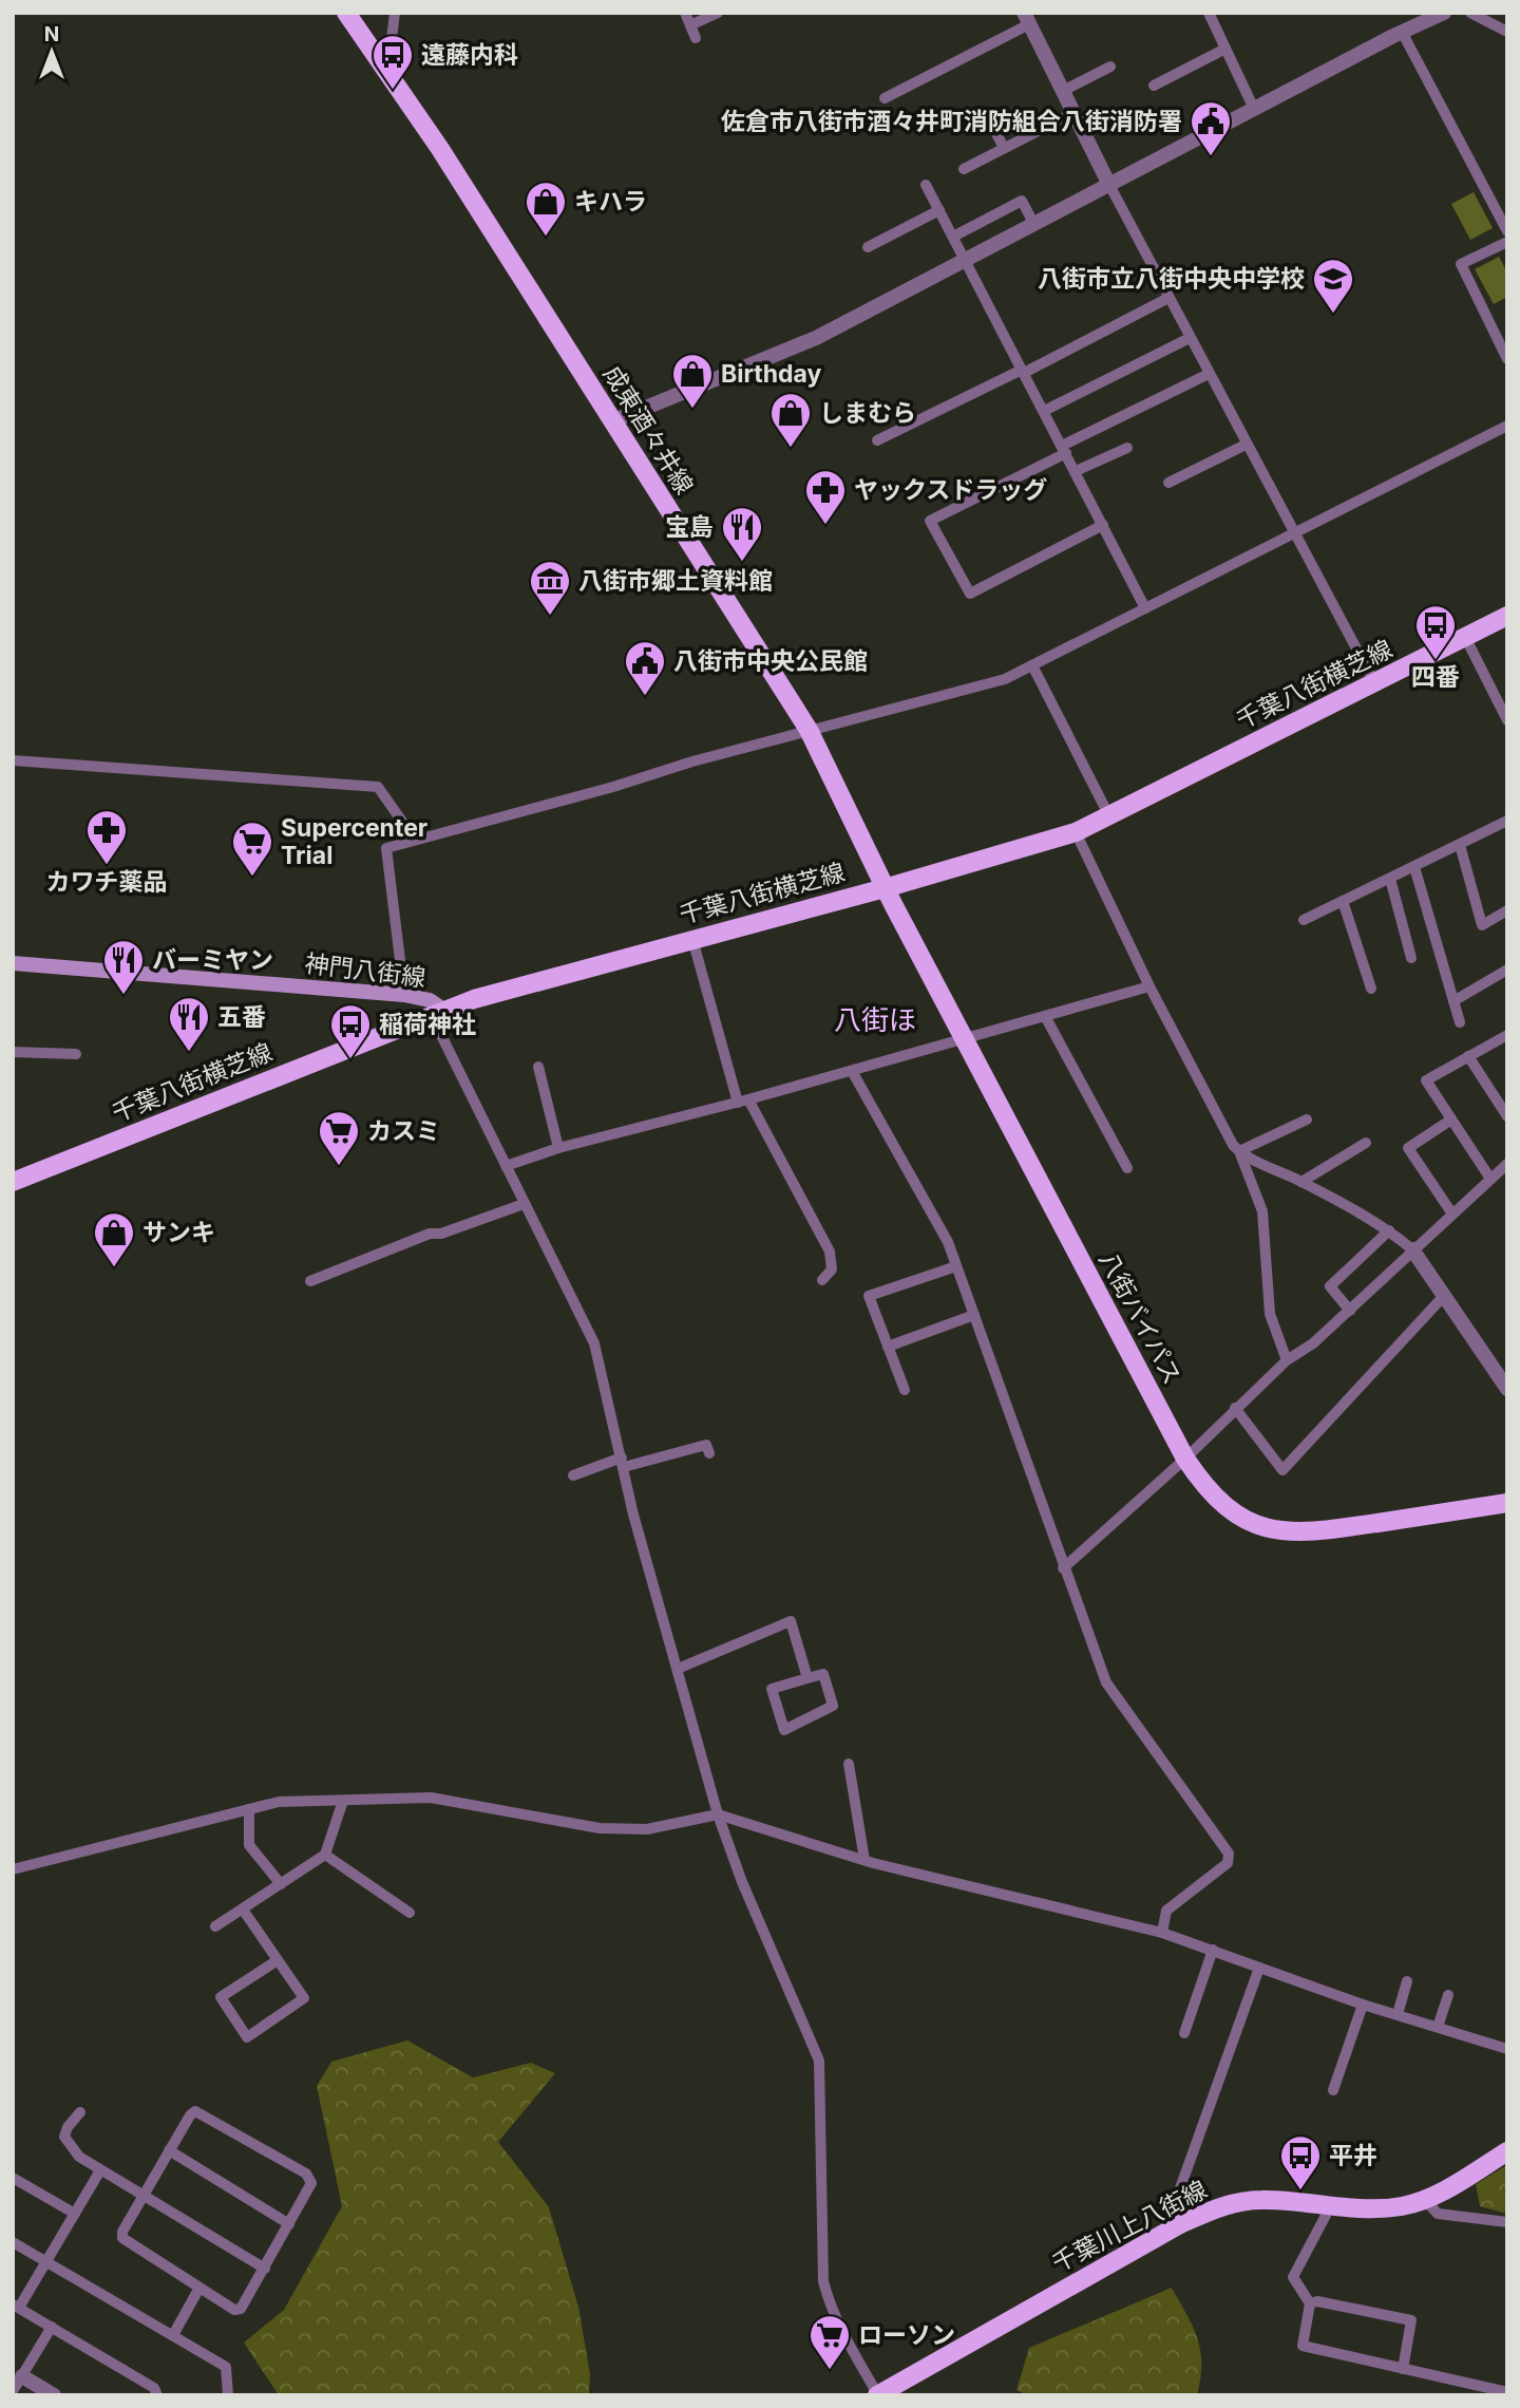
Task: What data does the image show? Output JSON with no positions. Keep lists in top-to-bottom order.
{
  "streets": {
    "main road": [
      "成東酒々井線",
      "千葉八街横芝線",
      "神門八街線",
      "八街バイパス",
      "千葉川上八街線"
    ]
  },
  "crossings": [
    ["成東酒々井線", "千葉八街横芝線"],
    ["成東酒々井線", "八街バイパス"],
    ["千葉八街横芝線", "神門八街線"],
    ["千葉八街横芝線", "八街バイパス"]
  ],
  "districts": ["八街ほ"],
  "places": {
    "bus stop": [
      "遠藤内科",
      "四番",
      "稲荷神社",
      "平井"
    ],
    "public building": ["佐倉市八街市酒々井町消防組合八街消防署", "八街市中央公民館"],
    "shop": [
      "キハラ",
      "Birthday",
      "しまむら",
      "サンキ"
    ],
    "school or university": ["八街市立八街中央中学校"],
    "pharmacy": ["ヤックスドラッグ", "カワチ薬品"],
    "restaurant": ["宝島", "バーミヤン", "五番"],
    "museum": ["八街市郷土資料館"],
    "supermarket": ["Supercenter Trial", "カスミ", "ローソン"]
  },
  "north": "top"
}
